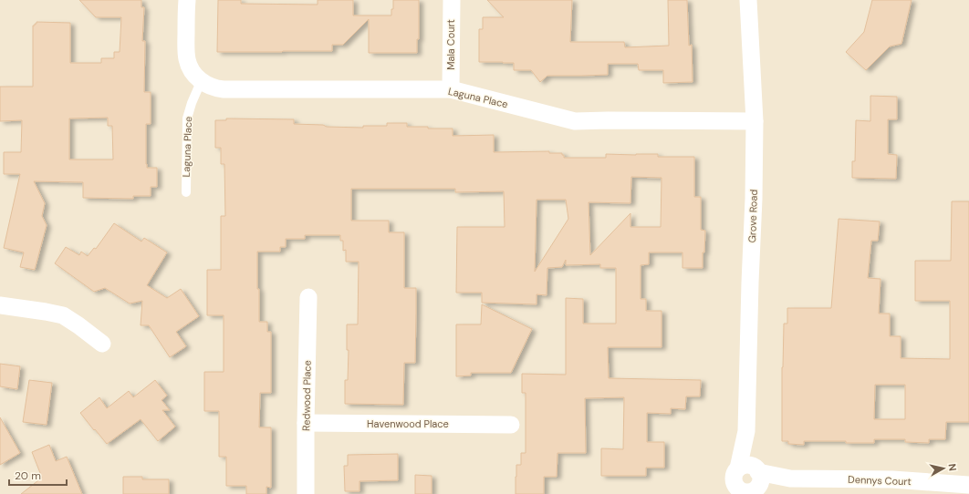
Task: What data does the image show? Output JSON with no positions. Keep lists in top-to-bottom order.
{
  "streets": {
    "street": [
      "Mala Court",
      "Laguna Place",
      "Grove Road",
      "Redwood Place",
      "Havenwood Place",
      "Dennys Court"
    ]
  },
  "crossings": [
    ["Mala Court", "Laguna Place"],
    ["Laguna Place", "Grove Road"],
    ["Grove Road", "Dennys Court"],
    ["Redwood Place", "Havenwood Place"]
  ],
  "scale_bar": "20 m",
  "north": "right"
}
